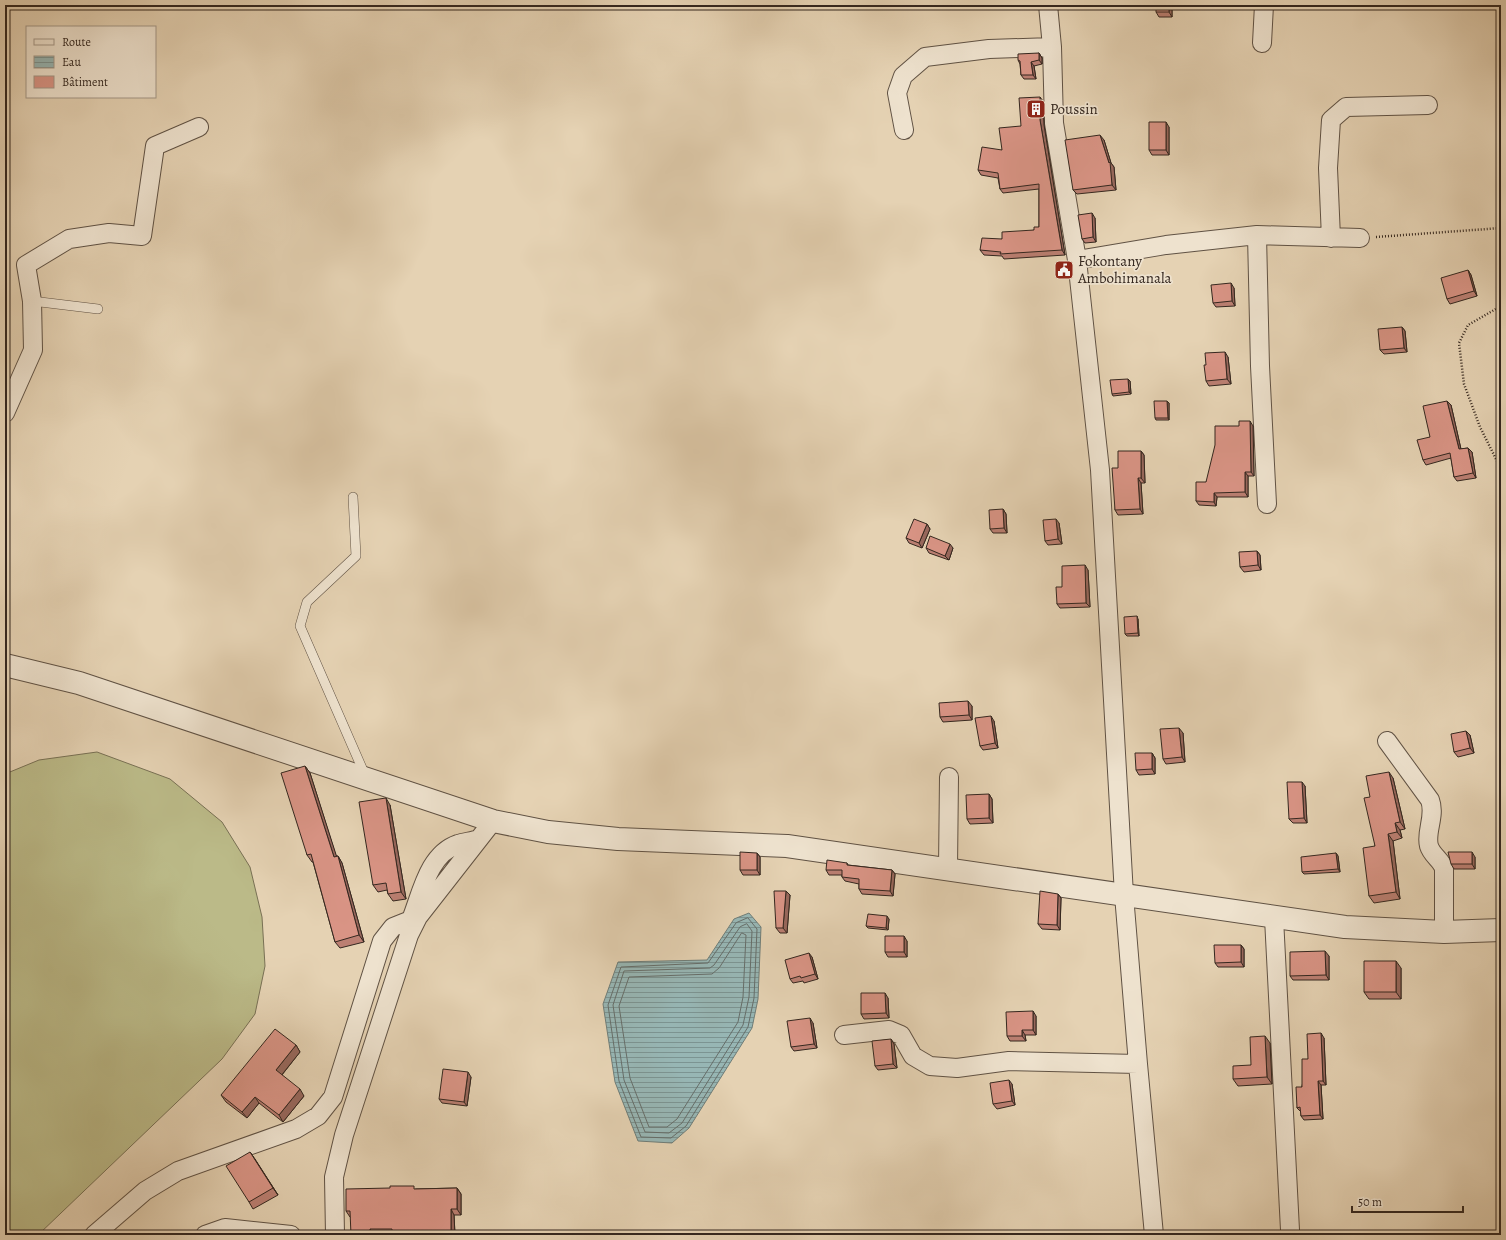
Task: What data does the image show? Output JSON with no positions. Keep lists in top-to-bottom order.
{
  "places": {
    "building": ["Poussin"],
    "public building": ["Fokontany Ambohimanala"]
  },
  "legend": ["Route", "Eau", "Bâtiment"],
  "scale_bar": "50 m"
}
